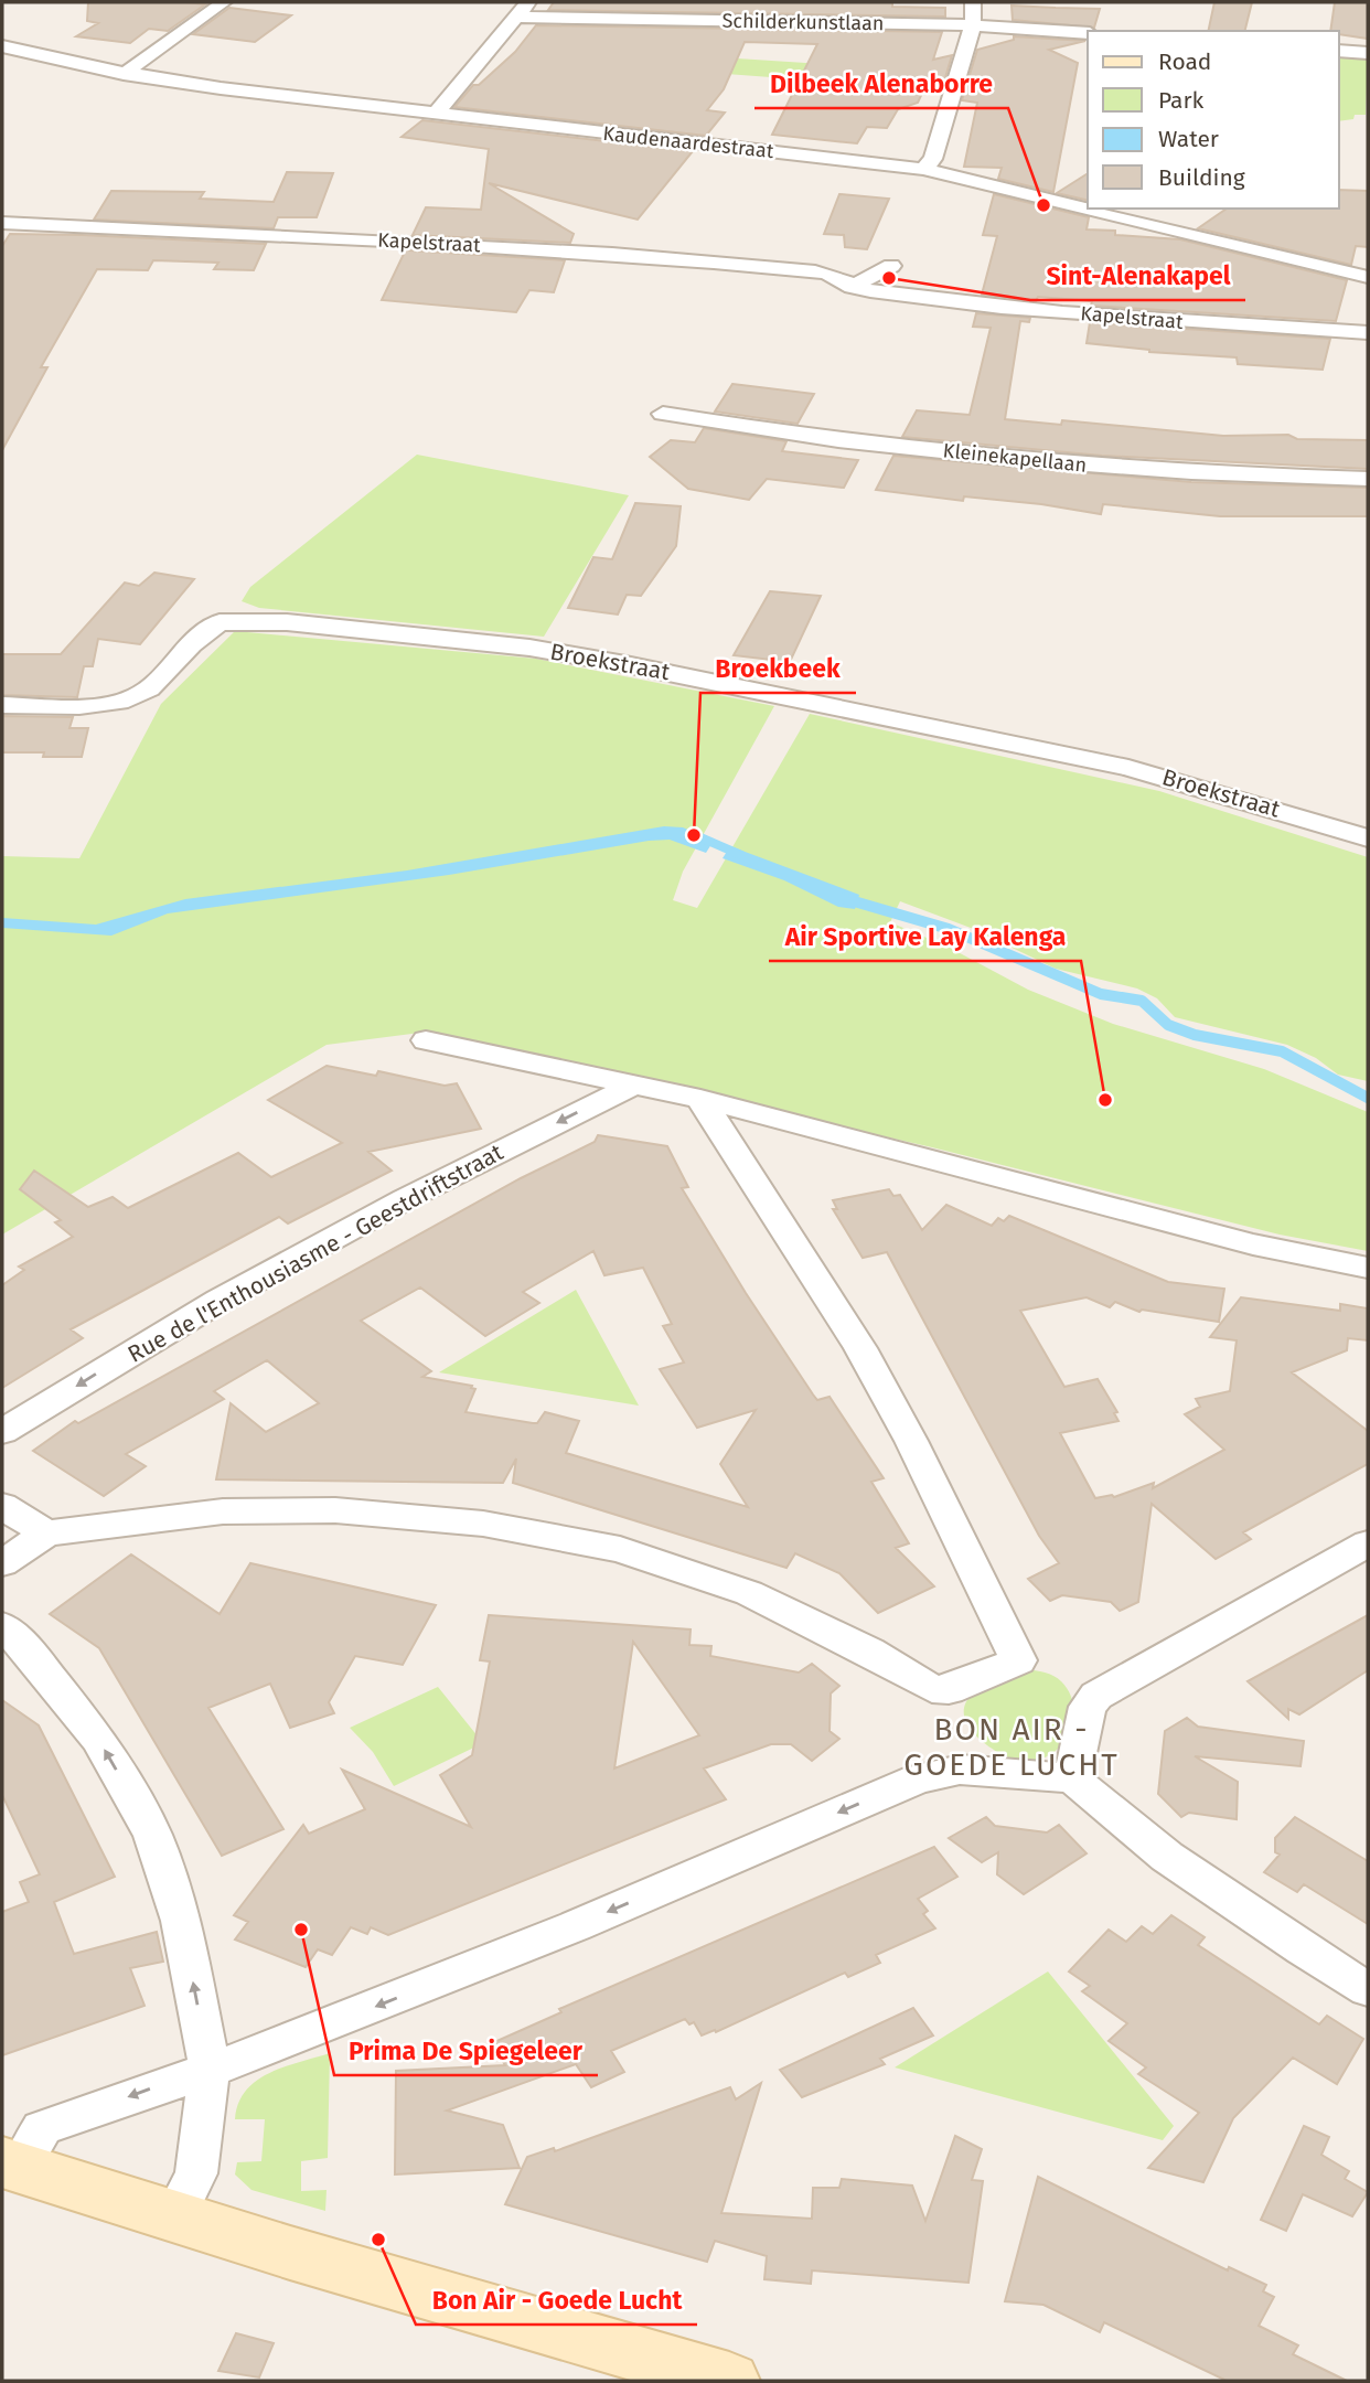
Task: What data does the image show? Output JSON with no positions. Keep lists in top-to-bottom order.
{
  "streets": {
    "street": [
      "Schilderkunstlaan",
      "Kaudenaardestraat",
      "Kapelstraat",
      "Kleinekapellaan",
      "Broekstraat",
      "Rue de l'Enthousiasme - Geestdriftstraat"
    ]
  },
  "one_way": ["Rue de l'Enthousiasme - Geestdriftstraat"],
  "districts": ["BON AIR - GOEDE LUCHT"],
  "places": [
    "Dilbeek Alenaborre",
    "Sint-Alenakapel",
    "Broekbeek",
    "Air Sportive Lay Kalenga",
    "Prima De Spiegeleer",
    "Bon Air - Goede Lucht"
  ],
  "legend": [
    "Road",
    "Park",
    "Water",
    "Building"
  ]
}
